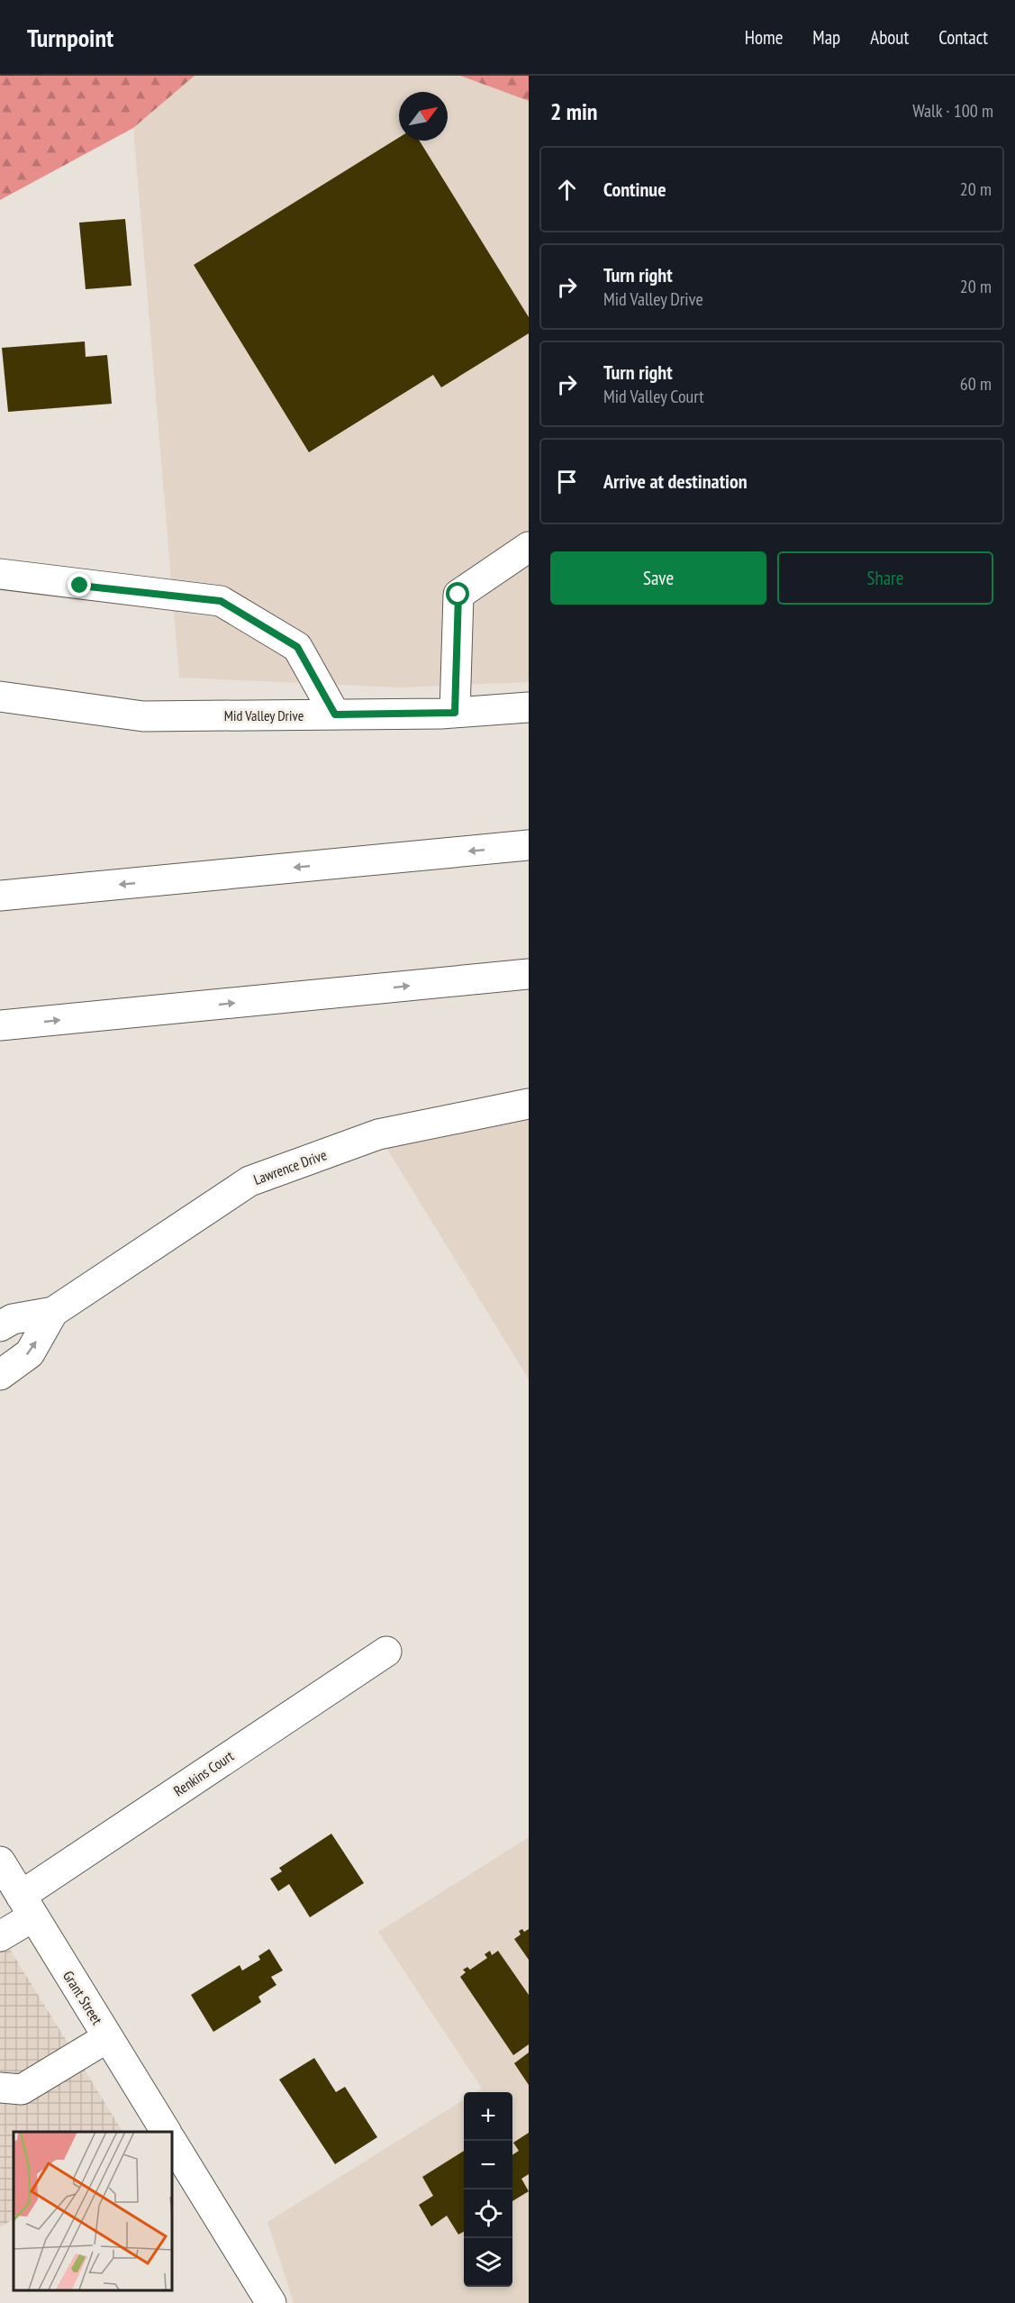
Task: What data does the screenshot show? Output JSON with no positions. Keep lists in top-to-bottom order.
{
  "streets": {
    "main road": [
      "Mid Valley Drive",
      "Lawrence Drive",
      "Renkins Court",
      "Grant Street"
    ]
  },
  "crossings": [
    ["Renkins Court", "Grant Street"]
  ],
  "north": "top right",
  "page": {
    "header": "Turnpoint",
    "nav": [
      "Home",
      "Map",
      "About",
      "Contact"
    ],
    "heading": ["2 min", "Walk · 100 m"],
    "list": [
      ["Continue", "20 m"],
      ["Turn right", "Mid Valley Drive", "20 m"],
      ["Turn right", "Mid Valley Court", "60 m"],
      "Arrive at destination"
    ],
    "buttons": ["Save", "Share"],
    "map_buttons": ["+", "−"]
  }
}
